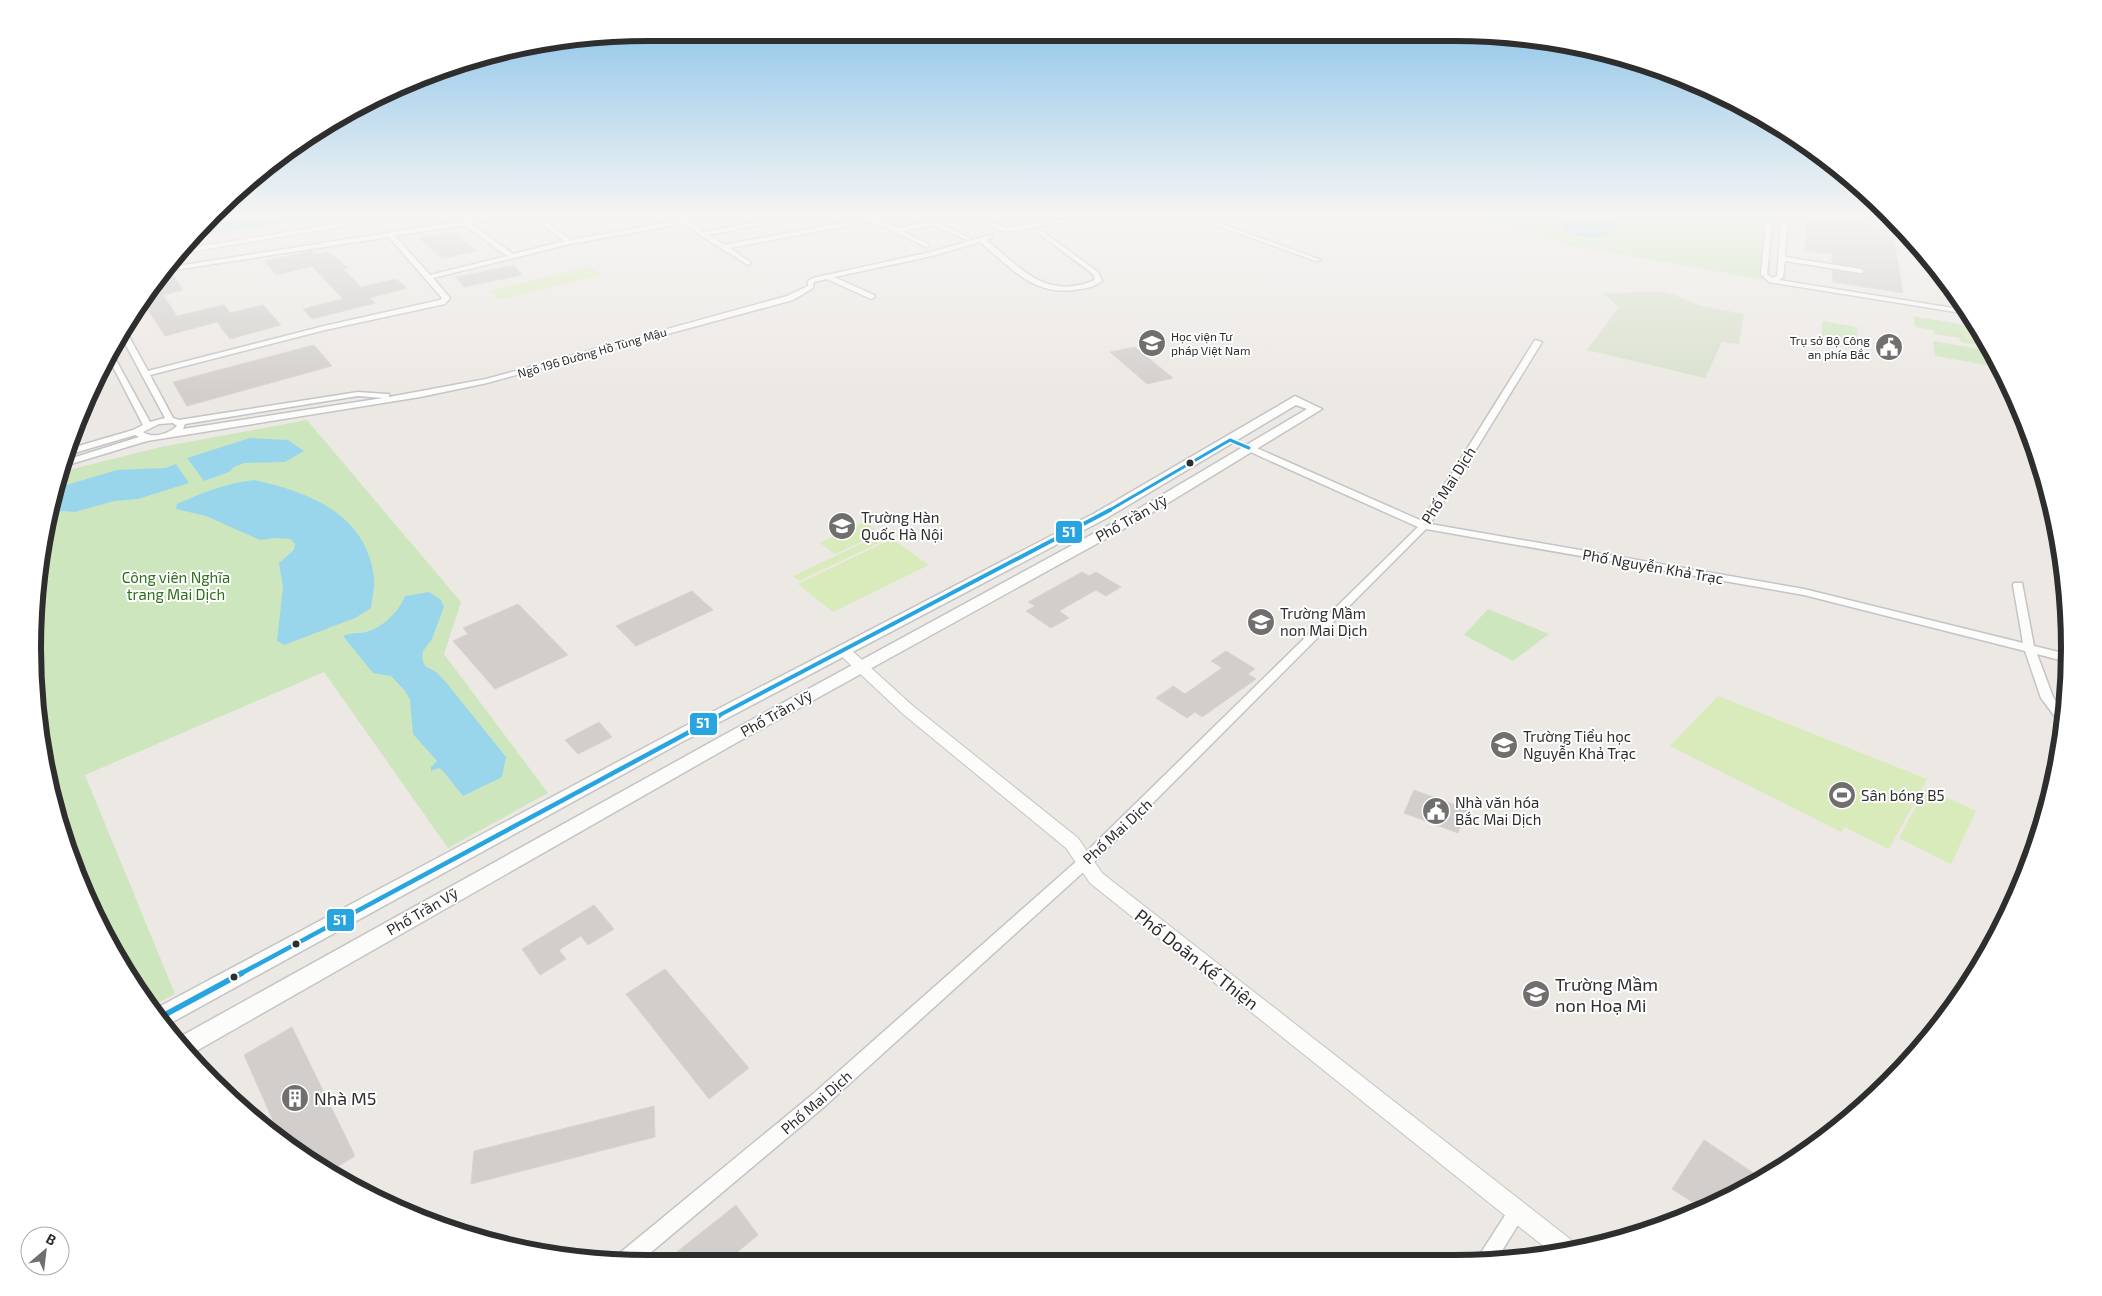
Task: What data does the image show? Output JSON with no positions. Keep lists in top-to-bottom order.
{
  "streets": {
    "main road": ["Phố Trần Vỹ"],
    "street": [
      "Ngõ 196 Đường Hồ Tùng Mậu",
      "Phố Mai Dịch",
      "Phố Nguyễn Khả Trạc",
      "Phố Doãn Kế Thiện"
    ]
  },
  "crossings": [
    ["Phố Mai Dịch", "Phố Nguyễn Khả Trạc"],
    ["Phố Mai Dịch", "Phố Doãn Kế Thiện"],
    ["Phố Trần Vỹ", "Phố Nguyễn Khả Trạc"],
    ["Phố Trần Vỹ", "Phố Doãn Kế Thiện"]
  ],
  "parks": ["Công viên Nghĩa trang Mai Dịch"],
  "places": {
    "school or university": [
      "Học viện Tư pháp Việt Nam",
      "Trường Hàn Quốc Hà Nội",
      "Trường Mầm non Mai Dịch",
      "Trường Tiểu học Nguyễn Khả Trạc",
      "Trường Mầm non Hoạ Mi"
    ],
    "public building": ["Trụ sở Bộ Công an phía Bắc", "Nhà văn hóa Bắc Mai Dịch"],
    "sports": ["Sân bóng B5"],
    "building": ["Nhà M5"]
  },
  "lines": ["transit line 51"],
  "north": "top right"
}
